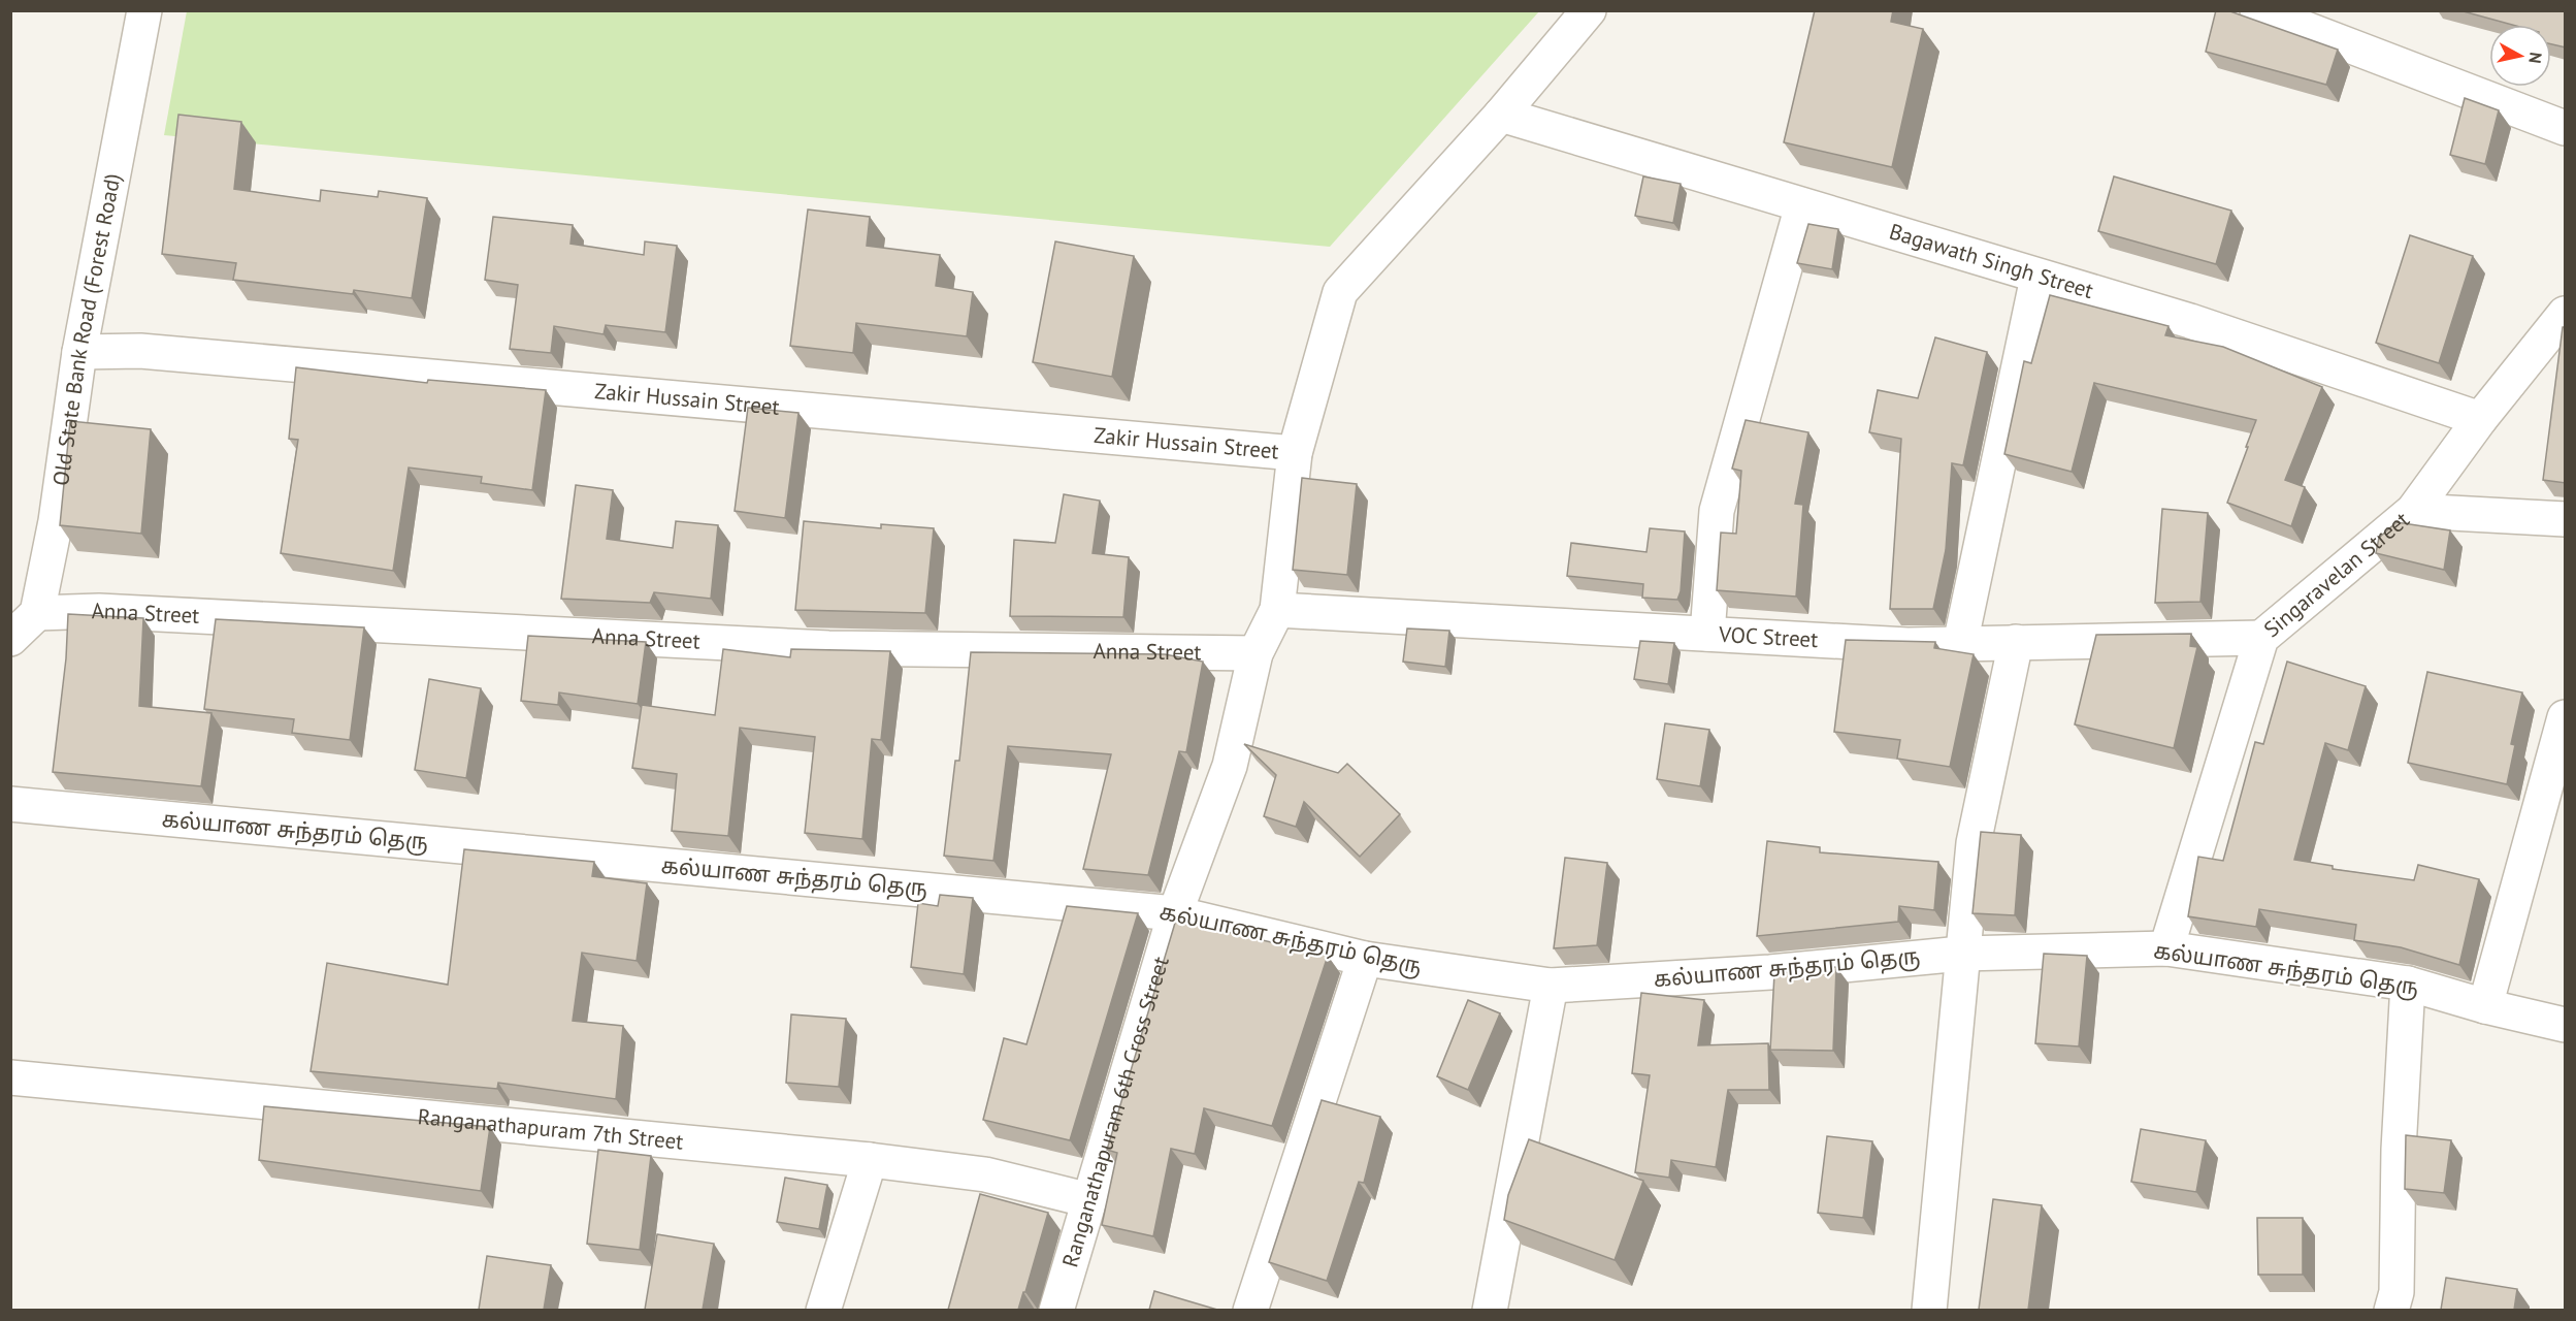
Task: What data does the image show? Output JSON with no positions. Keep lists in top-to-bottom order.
{
  "streets": {
    "street": [
      "Bagawath Singh Street",
      "Old State Bank Road (Forest Road)",
      "Zakir Hussain Street",
      "Singaravelan Street",
      "Anna Street",
      "VOC Street",
      "கல்யாண சுந்தரம் தெரு",
      "Ranganathapuram 6th Cross Street",
      "Ranganathapuram 7th Street"
    ]
  },
  "crossings": [
    ["Bagawath Singh Street", "Singaravelan Street"],
    ["Bagawath Singh Street", "Ranganathapuram 6th Cross Street"],
    ["Old State Bank Road (Forest Road)", "Zakir Hussain Street"],
    ["Old State Bank Road (Forest Road)", "Anna Street"],
    ["Zakir Hussain Street", "Ranganathapuram 6th Cross Street"],
    ["Singaravelan Street", "VOC Street"],
    ["Singaravelan Street", "கல்யாண சுந்தரம் தெரு"],
    ["Anna Street", "Ranganathapuram 6th Cross Street"],
    ["VOC Street", "Ranganathapuram 6th Cross Street"],
    ["கல்யாண சுந்தரம் தெரு", "Ranganathapuram 6th Cross Street"],
    ["Ranganathapuram 6th Cross Street", "Ranganathapuram 7th Street"]
  ],
  "north": "right"
}
